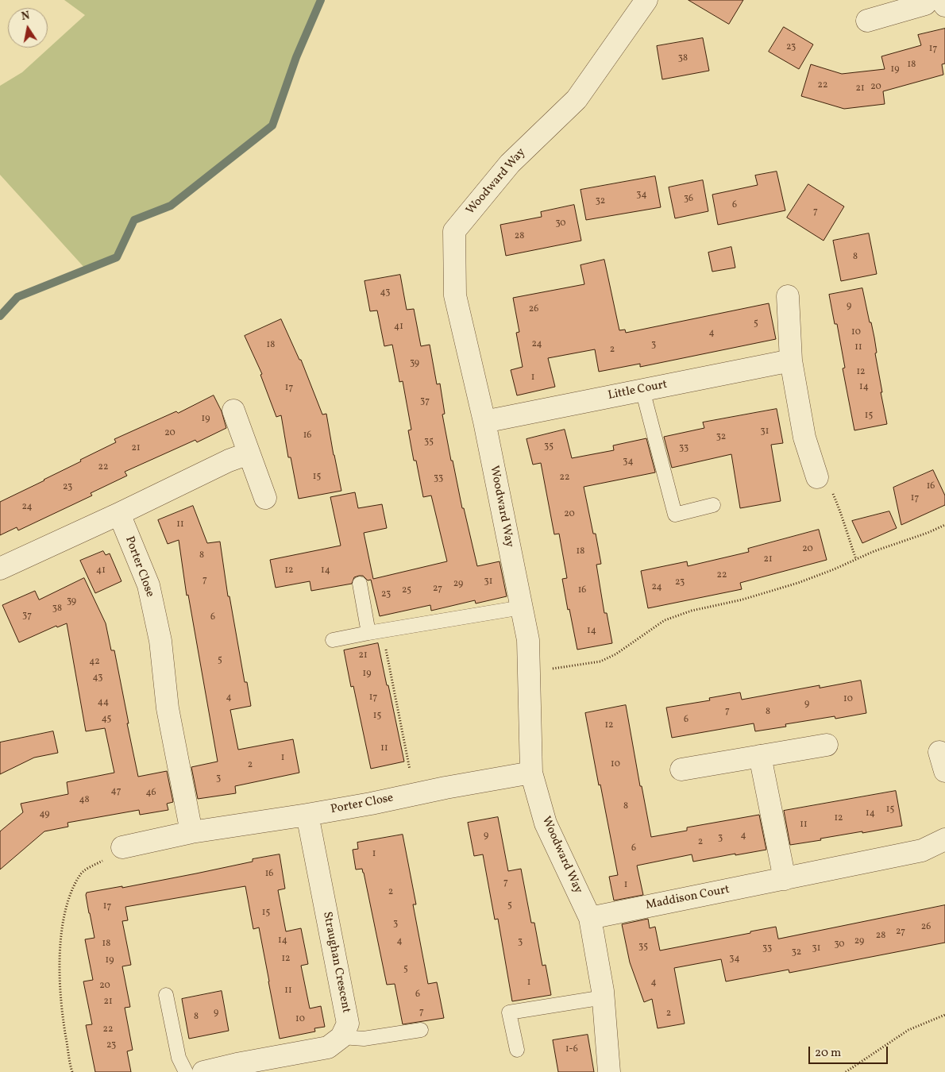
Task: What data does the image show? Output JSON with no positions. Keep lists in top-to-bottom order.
{
  "streets": {
    "street": [
      "Woodward Way",
      "Little Court",
      "Porter Close",
      "Maddison Court",
      "Straughan Crescent"
    ]
  },
  "crossings": [
    ["Woodward Way", "Little Court"],
    ["Woodward Way", "Porter Close"],
    ["Woodward Way", "Maddison Court"],
    ["Porter Close", "Straughan Crescent"]
  ],
  "house_numbers": [
    "23",
    "17",
    "38",
    "18",
    "19",
    "22",
    "20",
    "21",
    "34",
    "36",
    "32",
    "6",
    "7",
    "30",
    "28",
    "8",
    "43",
    "9",
    "26",
    "5",
    "41",
    "10",
    "4",
    "24",
    "18",
    "3",
    "11",
    "2",
    "39",
    "12",
    "1",
    "14",
    "17",
    "37",
    "15",
    "19",
    "31",
    "20",
    "16",
    "32",
    "35",
    "35",
    "21",
    "33",
    "34",
    "22",
    "15",
    "22",
    "33",
    "16",
    "23",
    "17",
    "24",
    "20",
    "11",
    "20",
    "18",
    "8",
    "21",
    "41",
    "12",
    "14",
    "22",
    "7",
    "31",
    "23",
    "29",
    "24",
    "27",
    "25",
    "16",
    "23",
    "39",
    "38",
    "37",
    "6",
    "14",
    "21",
    "5",
    "42",
    "19",
    "43",
    "4",
    "17",
    "10",
    "44",
    "9",
    "7",
    "8",
    "15",
    "45",
    "6",
    "12",
    "11",
    "1",
    "10",
    "2",
    "3",
    "47",
    "46",
    "48",
    "8",
    "15",
    "14",
    "49",
    "12",
    "11",
    "9",
    "4",
    "3",
    "2",
    "6",
    "1",
    "16",
    "7",
    "1",
    "2",
    "5",
    "17",
    "15",
    "3",
    "26",
    "27",
    "28",
    "14",
    "4",
    "29",
    "3",
    "18",
    "30",
    "35",
    "33",
    "31",
    "32",
    "12",
    "34",
    "19",
    "5",
    "1",
    "4",
    "20",
    "11",
    "6",
    "21",
    "7",
    "9",
    "2",
    "8",
    "10",
    "22",
    "23",
    "1-6"
  ],
  "scale_bar": "20 m",
  "north": "top"
}
